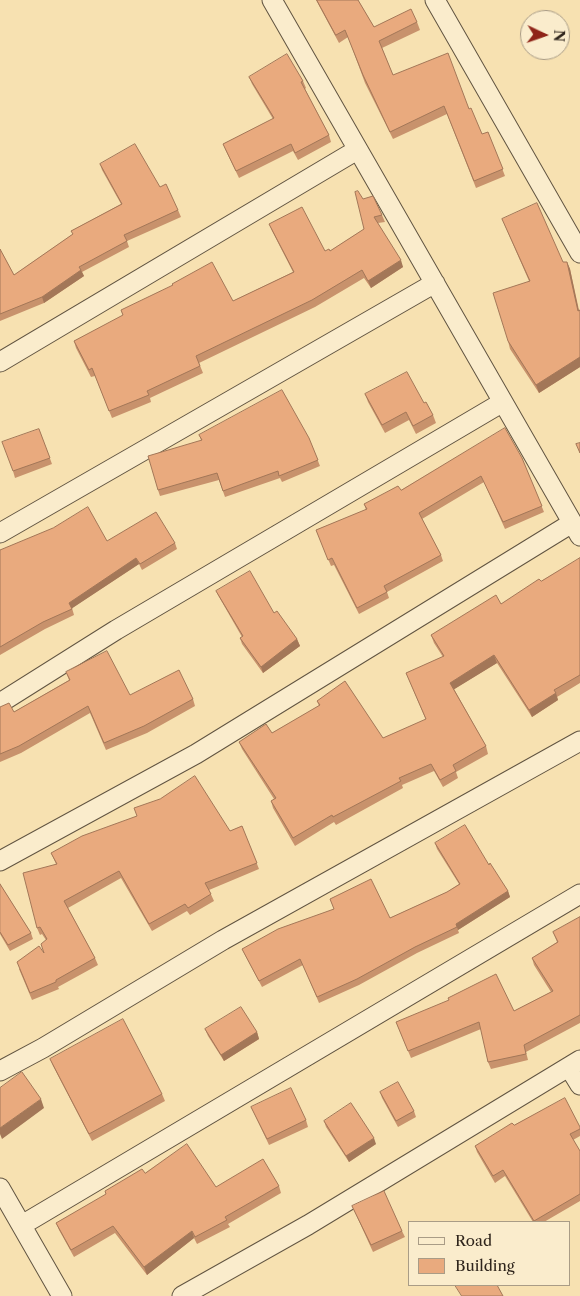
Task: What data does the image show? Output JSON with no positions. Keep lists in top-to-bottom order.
{
  "legend": ["Road", "Building"],
  "north": "right"
}
